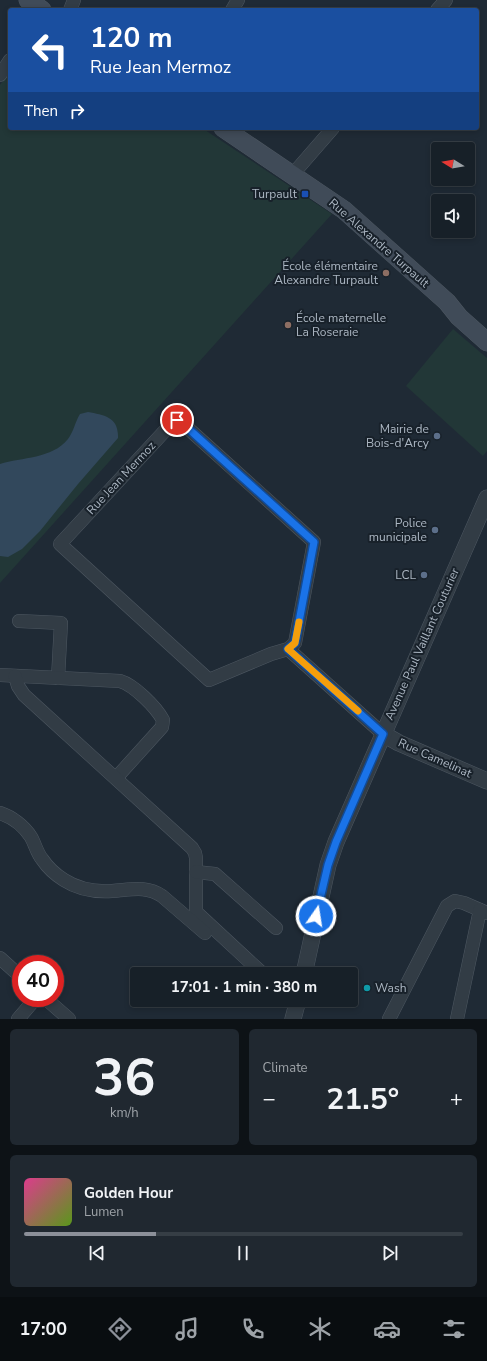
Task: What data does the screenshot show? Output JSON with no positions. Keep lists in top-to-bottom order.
{
  "streets": {
    "main road": ["Rue Alexandre Turpault"],
    "street": ["Rue Jean Mermoz", "Avenue Paul Vaillant Couturier", "Rue Camelinat"]
  },
  "crossings": [
    ["Avenue Paul Vaillant Couturier", "Rue Camelinat"]
  ],
  "places": {
    "transit": ["Turpault"],
    "other": [
      "École élémentaire Alexandre Turpault",
      "École maternelle La Roseraie",
      "Mairie de Bois-d'Arcy",
      "Police municipale",
      "LCL",
      "Wash"
    ]
  },
  "north": "left",
  "page": {
    "turn": ["120 m", "Rue Jean Mermoz"],
    "then": "Then",
    "limit": "40",
    "trip": "17:01 · 1 min · 380 m",
    "tile": [
      ["36", "km/h"],
      "Climate"
    ],
    "heat": ["−", "21.5°", "+"],
    "song": ["Golden Hour", "Lumen"],
    "tabs": "17:00"
  }
}
